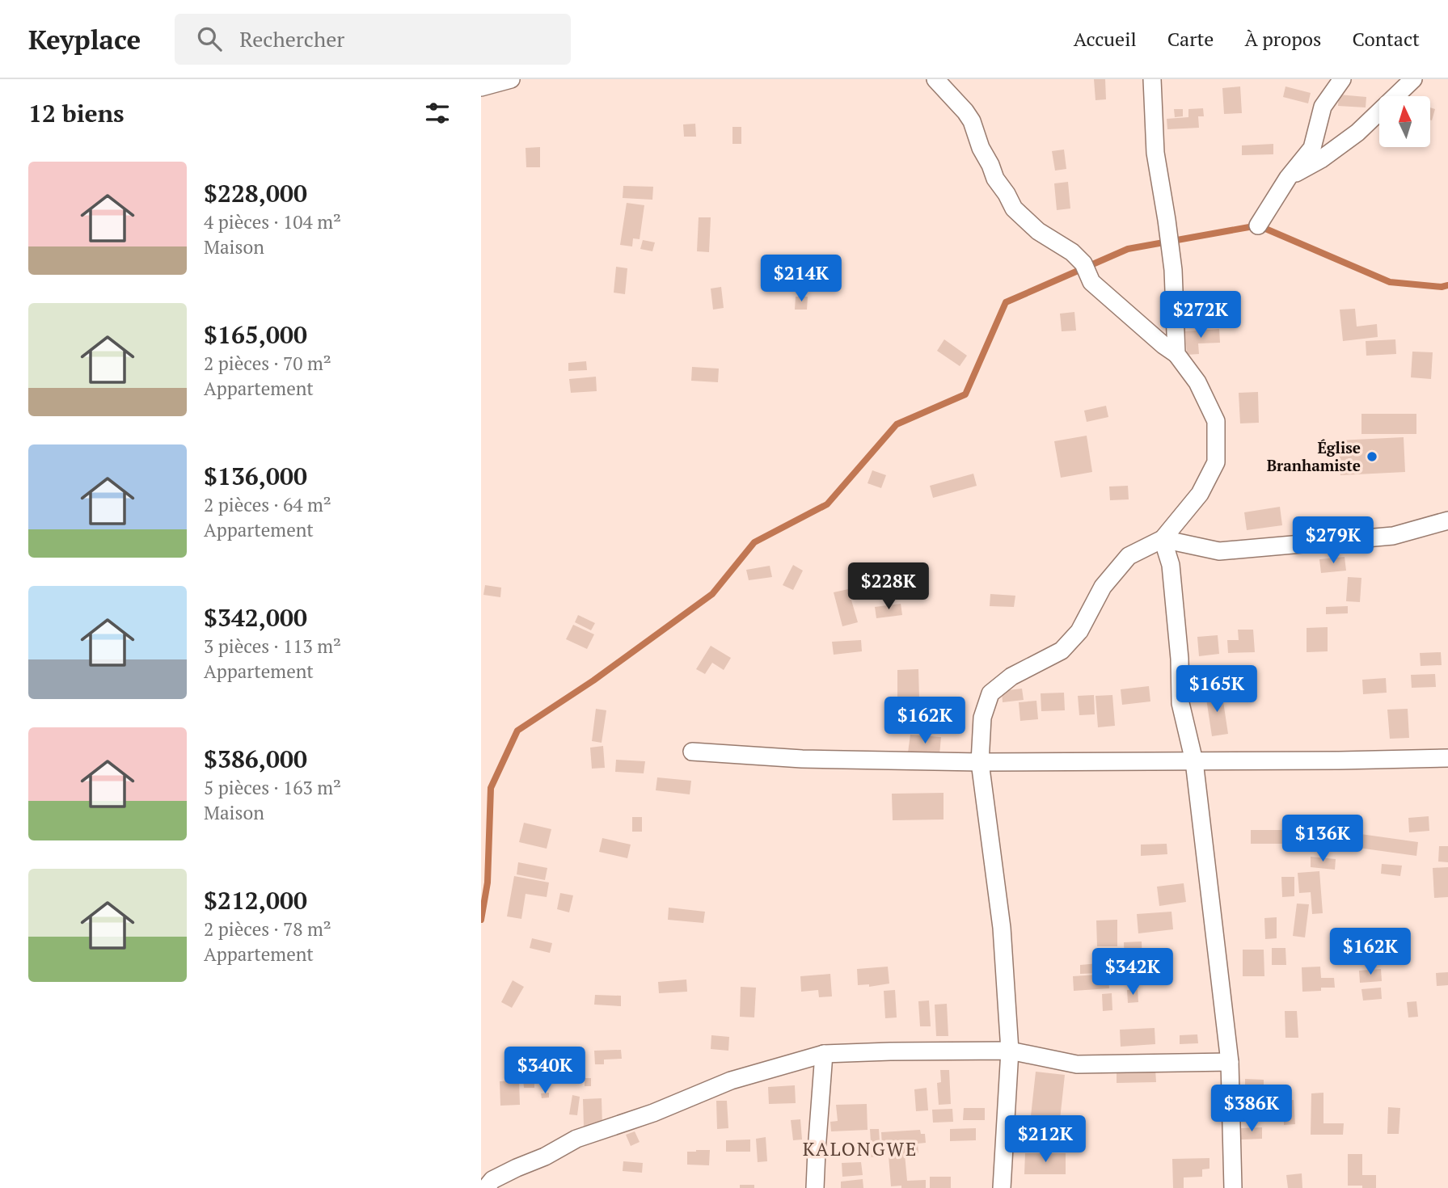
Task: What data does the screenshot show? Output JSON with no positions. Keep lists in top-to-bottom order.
{
  "districts": ["KALONGWE"],
  "places": ["Église Branhamiste"],
  "north": "top",
  "page": {
    "header": "Keyplace",
    "search": "Rechercher",
    "nav": [
      "Accueil",
      "Carte",
      "À propos",
      "Contact"
    ],
    "heading": "12 biens",
    "list": [
      {
        "name": "$228,000",
        "note": "4 pièces · 104 m² · Maison"
      },
      {
        "name": "$165,000",
        "note": "2 pièces · 70 m² · Appartement"
      },
      {
        "name": "$136,000",
        "note": "2 pièces · 64 m² · Appartement"
      },
      {
        "name": "$342,000",
        "note": "3 pièces · 113 m² · Appartement"
      },
      {
        "name": "$386,000",
        "note": "5 pièces · 163 m² · Maison"
      },
      {
        "name": "$212,000",
        "note": "2 pièces · 78 m² · Appartement"
      }
    ],
    "price": [
      "$214K",
      "$272K",
      "$279K",
      "$228K",
      "$165K",
      "$162K",
      "$136K",
      "$162K",
      "$342K",
      "$340K",
      "$386K",
      "$212K"
    ]
  }
}
